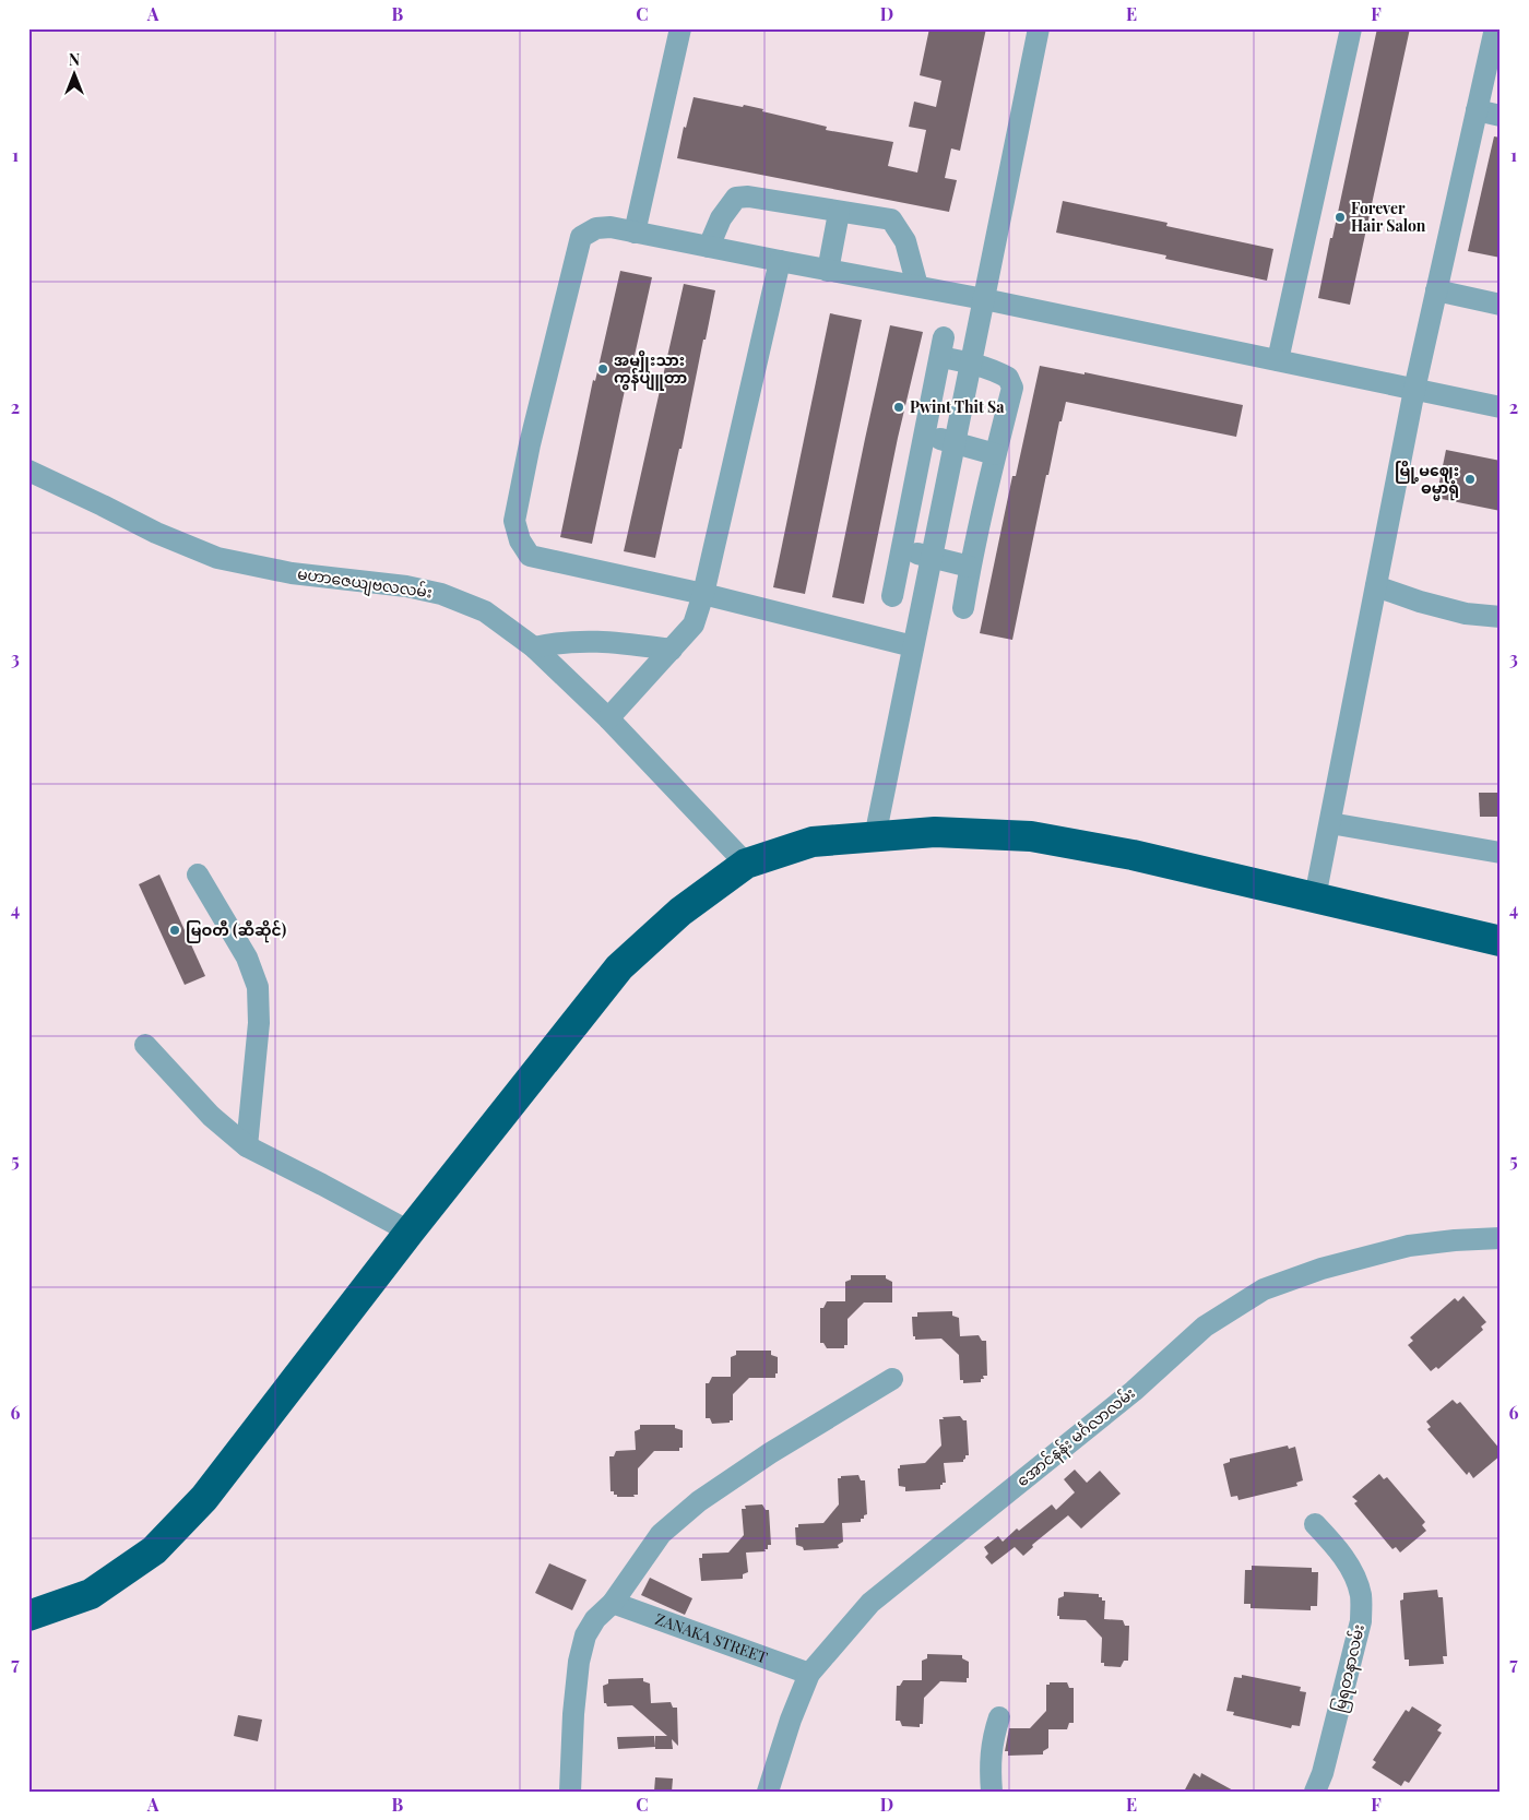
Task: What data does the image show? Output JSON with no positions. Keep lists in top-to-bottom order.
{
  "streets": {
    "street": [
      "မဟာဇေယျဗလလမ်း",
      "အောင်နန်း မင်္ဂလာလမ်း",
      "ZANAKA STREET",
      "မြရတနာလမ်း"
    ]
  },
  "crossings": [
    ["အောင်နန်း မင်္ဂလာလမ်း", "ZANAKA STREET"]
  ],
  "places": [
    "Forever Hair Salon",
    "အမျိုးသား ကွန်ပျူတာ",
    "Pwint Thit Sa",
    "မြို့မဈေး ဓမ္မာရုံ",
    "မြဝတီ (ဆီဆိုင်)"
  ],
  "north": "top",
  "grid": {
    "columns": [
      "A",
      "B",
      "C",
      "D",
      "E",
      "F"
    ],
    "rows": [
      "1",
      "2",
      "3",
      "4",
      "5",
      "6",
      "7"
    ]
  }
}
